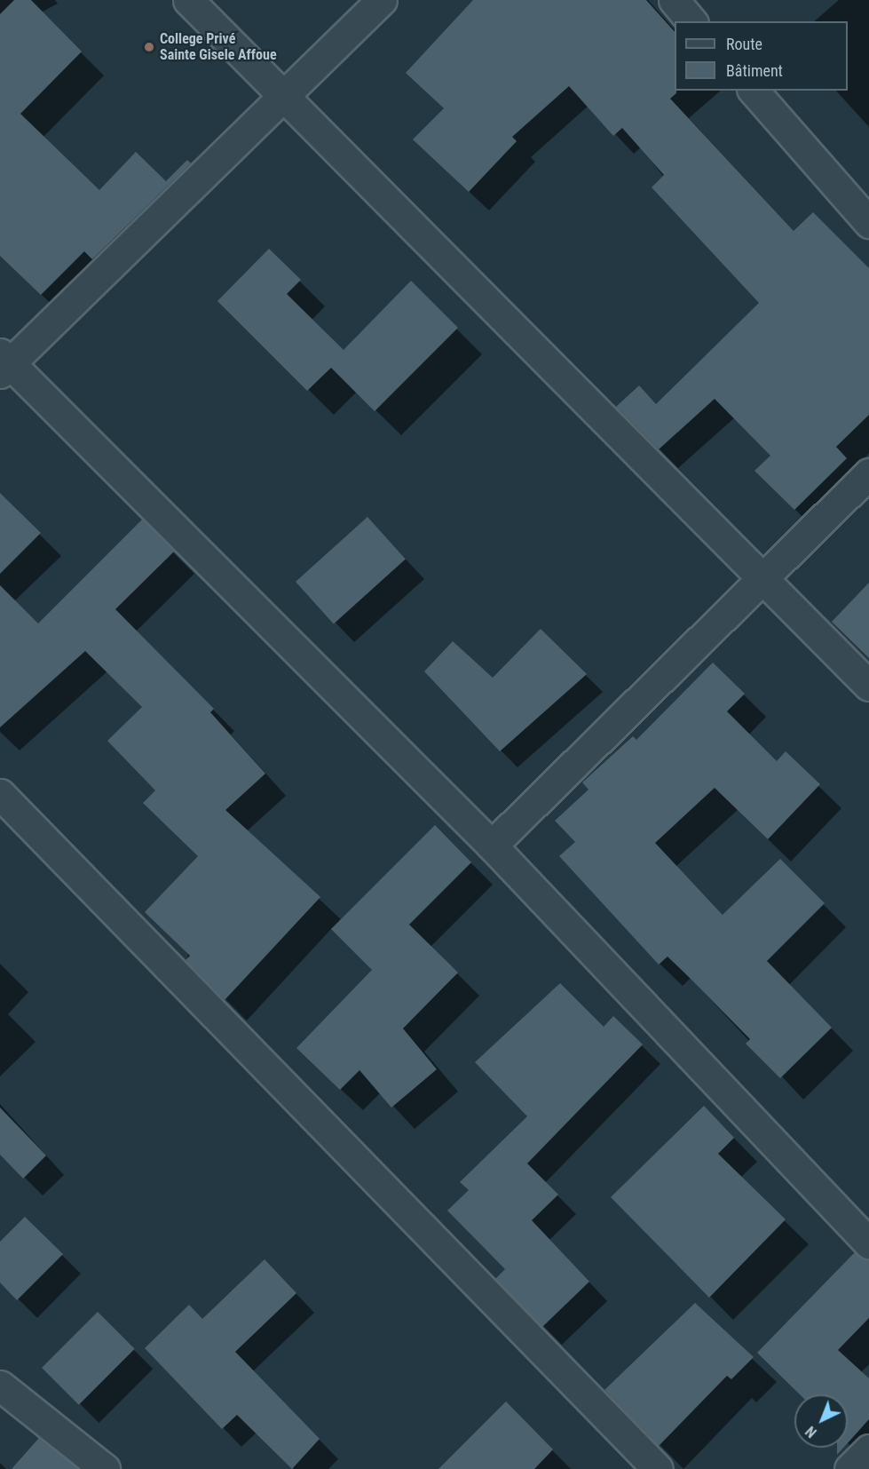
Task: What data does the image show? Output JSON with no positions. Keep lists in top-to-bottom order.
{
  "places": ["College Privé Sainte Gisele Affoue"],
  "legend": ["Route", "Bâtiment"],
  "north": "bottom left"
}
